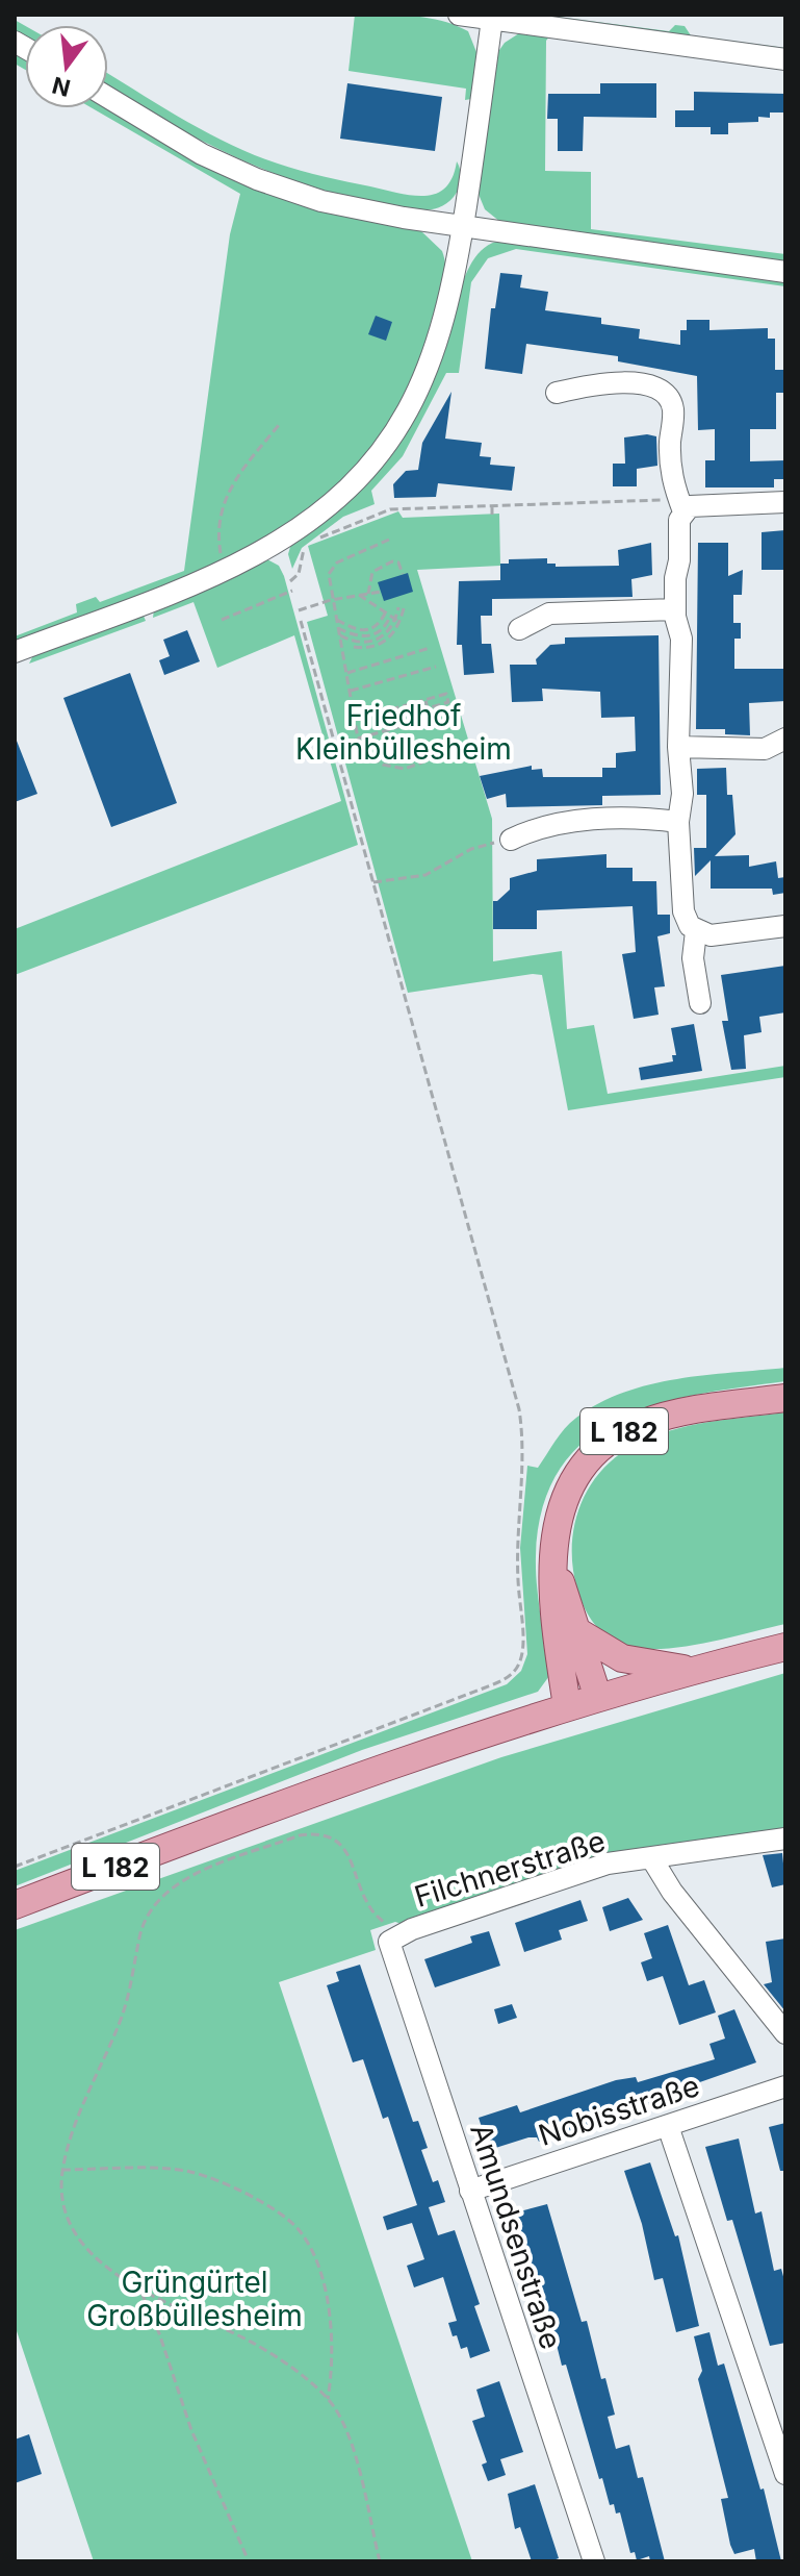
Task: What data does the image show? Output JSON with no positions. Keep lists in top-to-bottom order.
{
  "streets": {
    "main road": ["L 182"],
    "street": ["Filchnerstraße", "Nobisstraße", "Amundsenstraße"]
  },
  "crossings": [
    ["Filchnerstraße", "Amundsenstraße"],
    ["Nobisstraße", "Amundsenstraße"]
  ],
  "parks": ["Friedhof Kleinbüllesheim", "Grüngürtel Großbüllesheim"],
  "north": "bottom"
}
